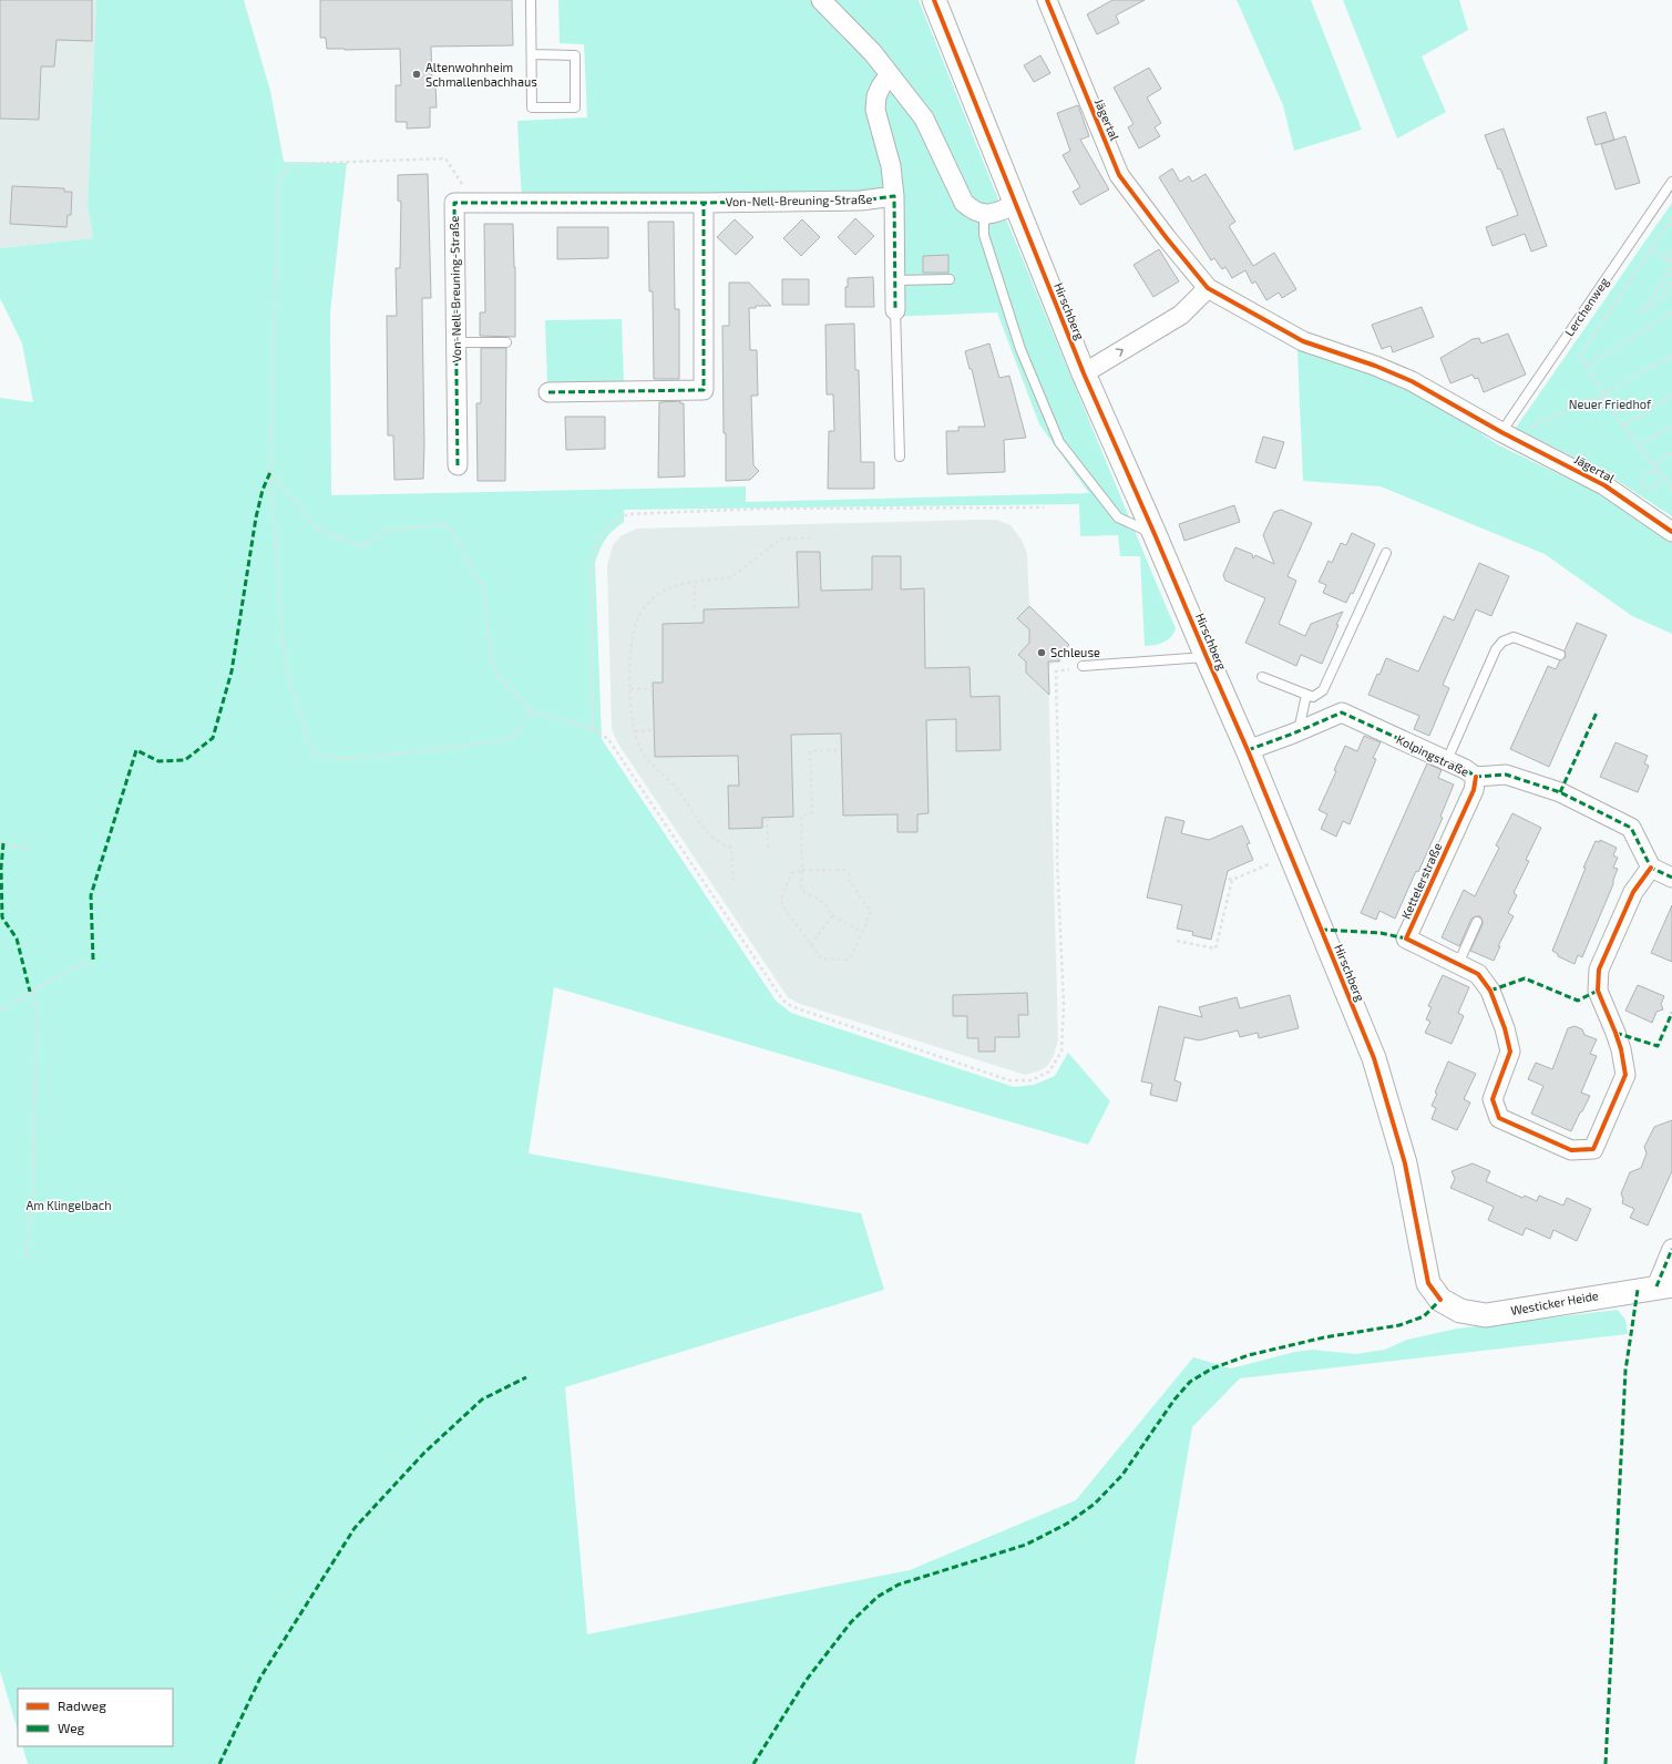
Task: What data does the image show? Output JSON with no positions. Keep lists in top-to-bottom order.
{
  "streets": {
    "street": [
      "Jägertal",
      "Von-Nell-Breuning-Straße",
      "Hirschberg",
      "Kolpingstraße",
      "Kettelerstraße",
      "Westicker Heide"
    ],
    "lane": ["Lerchenweg"]
  },
  "crossings": [
    ["Jägertal", "Lerchenweg"],
    ["Hirschberg", "Kolpingstraße"],
    ["Hirschberg", "Westicker Heide"],
    ["Kolpingstraße", "Kettelerstraße"]
  ],
  "parks": ["Neuer Friedhof", "Am Klingelbach"],
  "places": ["Altenwohnheim Schmallenbachhaus", "Schleuse"],
  "legend": ["Radweg", "Weg"]
}
